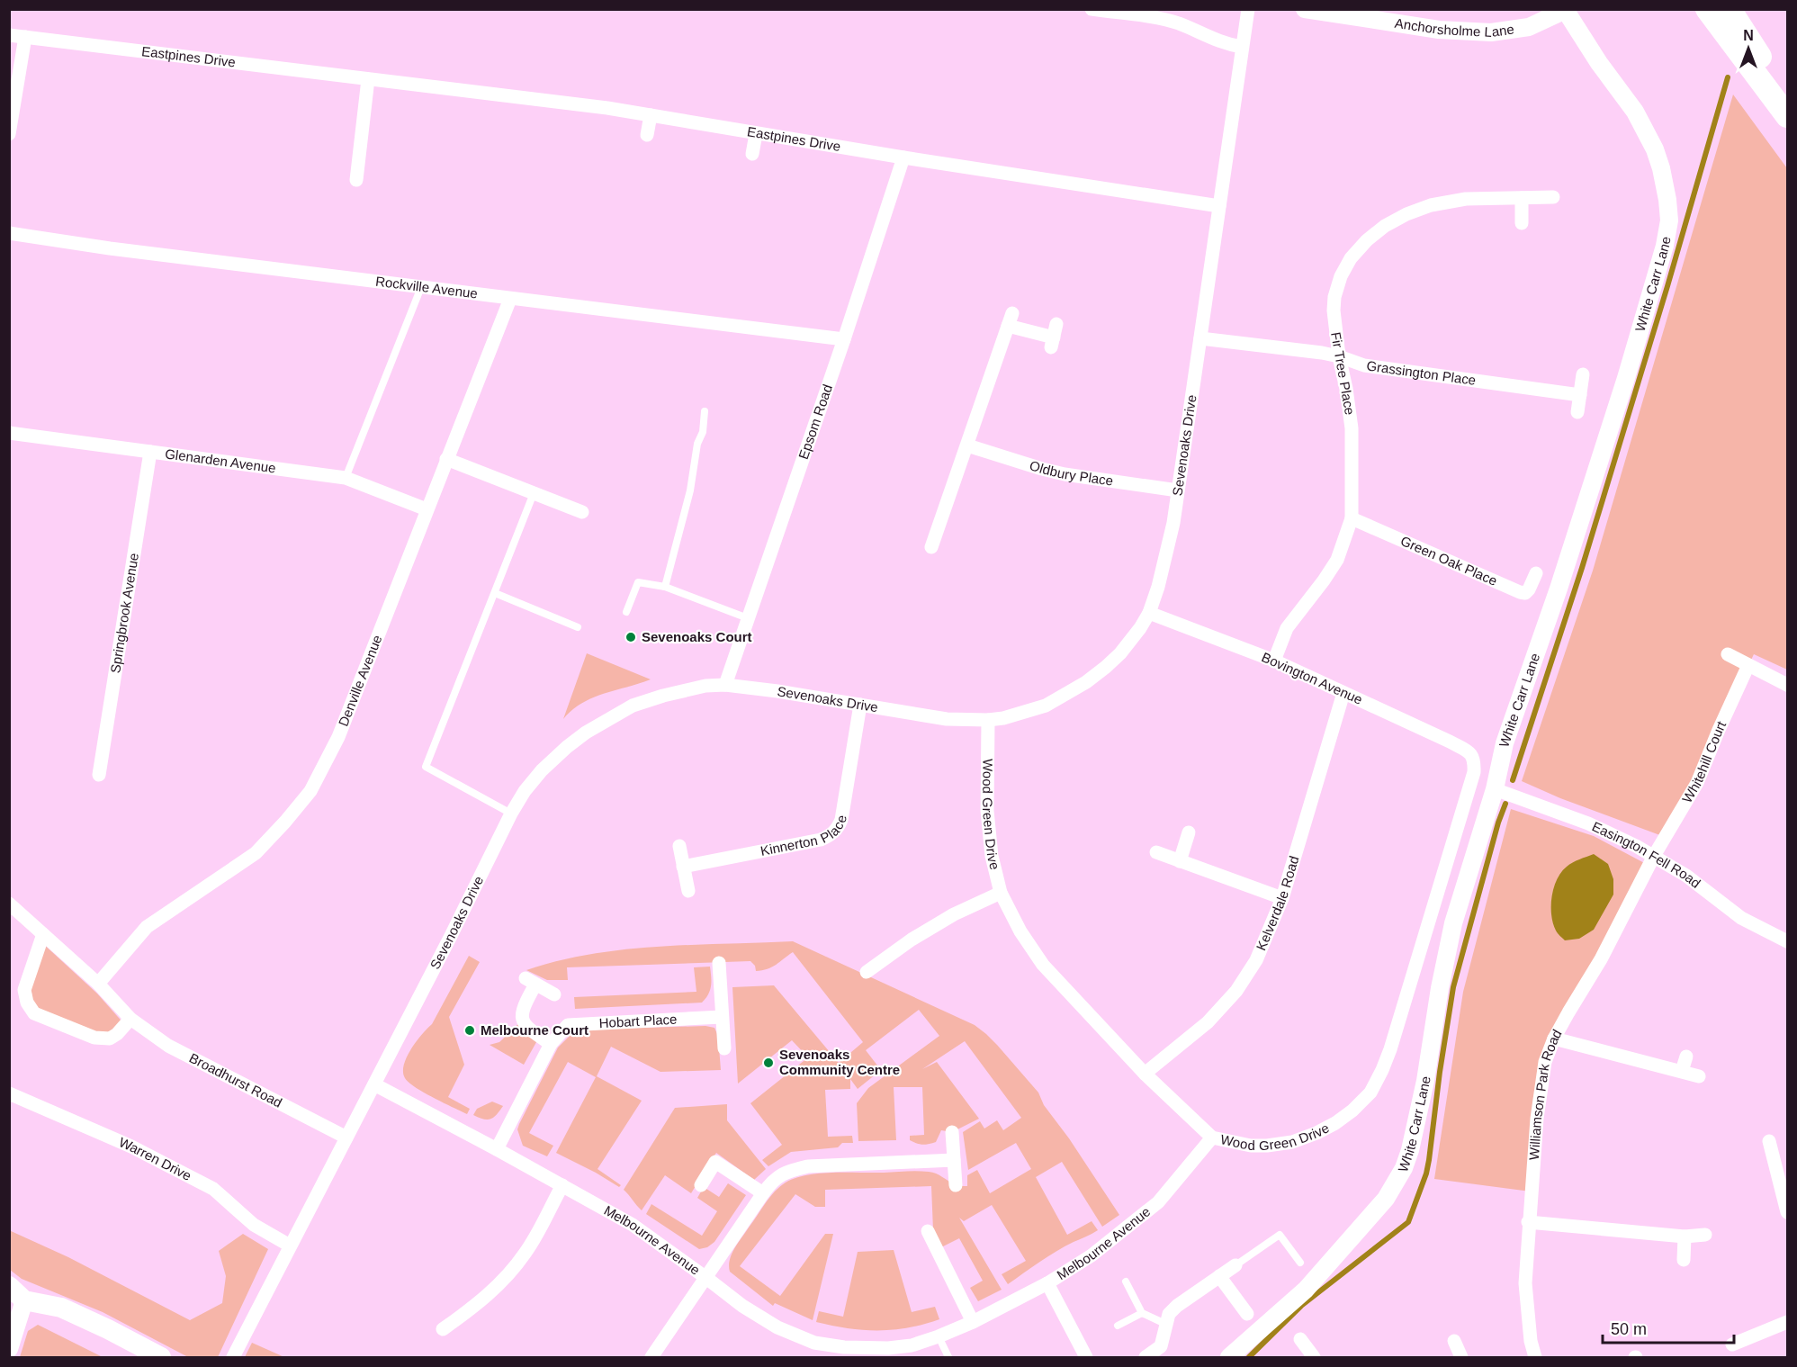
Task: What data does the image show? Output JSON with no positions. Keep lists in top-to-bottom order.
{
  "streets": {
    "street": [
      "Anchorsholme Lane",
      "Eastpines Drive",
      "White Carr Lane",
      "Rockville Avenue",
      "Grassington Place",
      "Fir Tree Place",
      "Epsom Road",
      "Sevenoaks Drive",
      "Glenarden Avenue",
      "Oldbury Place",
      "Green Oak Place",
      "Springbrook Avenue",
      "Bovington Avenue",
      "Denville Avenue",
      "Whitehill Court",
      "Wood Green Drive",
      "Kinnerton Place",
      "Easington Fell Road",
      "Kelverdale Road",
      "Hobart Place",
      "Broadhurst Road",
      "Williamson Park Road",
      "Warren Drive",
      "Melbourne Avenue"
    ]
  },
  "crossings": [
    ["Anchorsholme Lane", "White Carr Lane"],
    ["Eastpines Drive", "Epsom Road"],
    ["Eastpines Drive", "Sevenoaks Drive"],
    ["White Carr Lane", "Easington Fell Road"],
    ["Rockville Avenue", "Epsom Road"],
    ["Rockville Avenue", "Denville Avenue"],
    ["Grassington Place", "Fir Tree Place"],
    ["Grassington Place", "Sevenoaks Drive"],
    ["Fir Tree Place", "Green Oak Place"],
    ["Fir Tree Place", "Bovington Avenue"],
    ["Epsom Road", "Sevenoaks Drive"],
    ["Sevenoaks Drive", "Oldbury Place"],
    ["Sevenoaks Drive", "Bovington Avenue"],
    ["Sevenoaks Drive", "Wood Green Drive"],
    ["Sevenoaks Drive", "Kinnerton Place"],
    ["Sevenoaks Drive", "Broadhurst Road"],
    ["Sevenoaks Drive", "Warren Drive"],
    ["Sevenoaks Drive", "Melbourne Avenue"],
    ["Glenarden Avenue", "Springbrook Avenue"],
    ["Glenarden Avenue", "Denville Avenue"],
    ["Bovington Avenue", "Wood Green Drive"],
    ["Bovington Avenue", "Kelverdale Road"],
    ["Denville Avenue", "Broadhurst Road"],
    ["Whitehill Court", "Easington Fell Road"],
    ["Whitehill Court", "Williamson Park Road"],
    ["Wood Green Drive", "Kelverdale Road"],
    ["Wood Green Drive", "Melbourne Avenue"],
    ["Easington Fell Road", "Williamson Park Road"],
    ["Hobart Place", "Melbourne Avenue"]
  ],
  "places": ["Sevenoaks Court", "Melbourne Court", "Sevenoaks Community Centre"],
  "scale_bar": "50 m",
  "north": "top"
}
